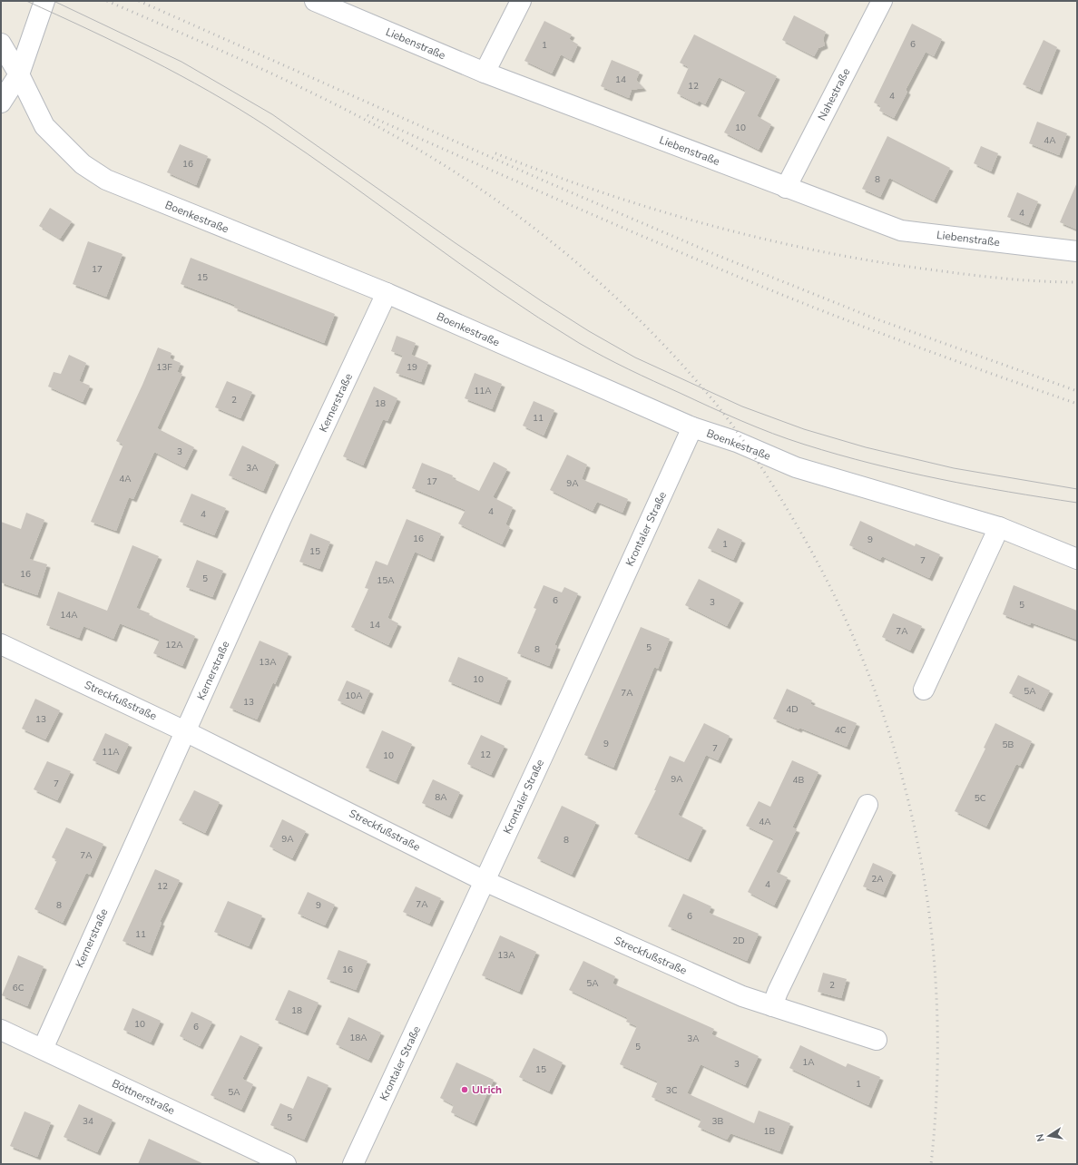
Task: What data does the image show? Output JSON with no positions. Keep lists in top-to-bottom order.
{
  "streets": {
    "street": [
      "Liebenstraße",
      "Nahestraße",
      "Boenkestraße",
      "Kernerstraße",
      "Krontaler Straße",
      "Streckfußstraße",
      "Böttnerstraße"
    ]
  },
  "crossings": [
    ["Liebenstraße", "Nahestraße"],
    ["Boenkestraße", "Kernerstraße"],
    ["Boenkestraße", "Krontaler Straße"],
    ["Kernerstraße", "Streckfußstraße"],
    ["Kernerstraße", "Böttnerstraße"],
    ["Krontaler Straße", "Streckfußstraße"]
  ],
  "places": ["Ulrich"],
  "house_numbers": [
    "6",
    "1",
    "14",
    "12",
    "4",
    "10",
    "4A",
    "16",
    "8",
    "4",
    "17",
    "15",
    "13F",
    "19",
    "11A",
    "2",
    "18",
    "11",
    "3",
    "3A",
    "4A",
    "17",
    "9A",
    "4",
    "4",
    "16",
    "9",
    "1",
    "15",
    "7",
    "16",
    "5",
    "15A",
    "6",
    "3",
    "5",
    "14A",
    "14",
    "7A",
    "12A",
    "5",
    "8",
    "13A",
    "10",
    "5A",
    "7A",
    "10A",
    "13",
    "4D",
    "13",
    "4C",
    "9",
    "5B",
    "7",
    "11A",
    "12",
    "10",
    "9A",
    "4B",
    "7",
    "8A",
    "5C",
    "4A",
    "9A",
    "8",
    "7A",
    "2A",
    "4",
    "12",
    "7A",
    "8",
    "9",
    "6",
    "11",
    "2D",
    "13A",
    "16",
    "5A",
    "2",
    "6C",
    "18",
    "10",
    "6",
    "18A",
    "3A",
    "5",
    "1A",
    "3",
    "15",
    "1",
    "3C",
    "5A",
    "5",
    "34",
    "3B",
    "1B"
  ],
  "north": "left"
}
